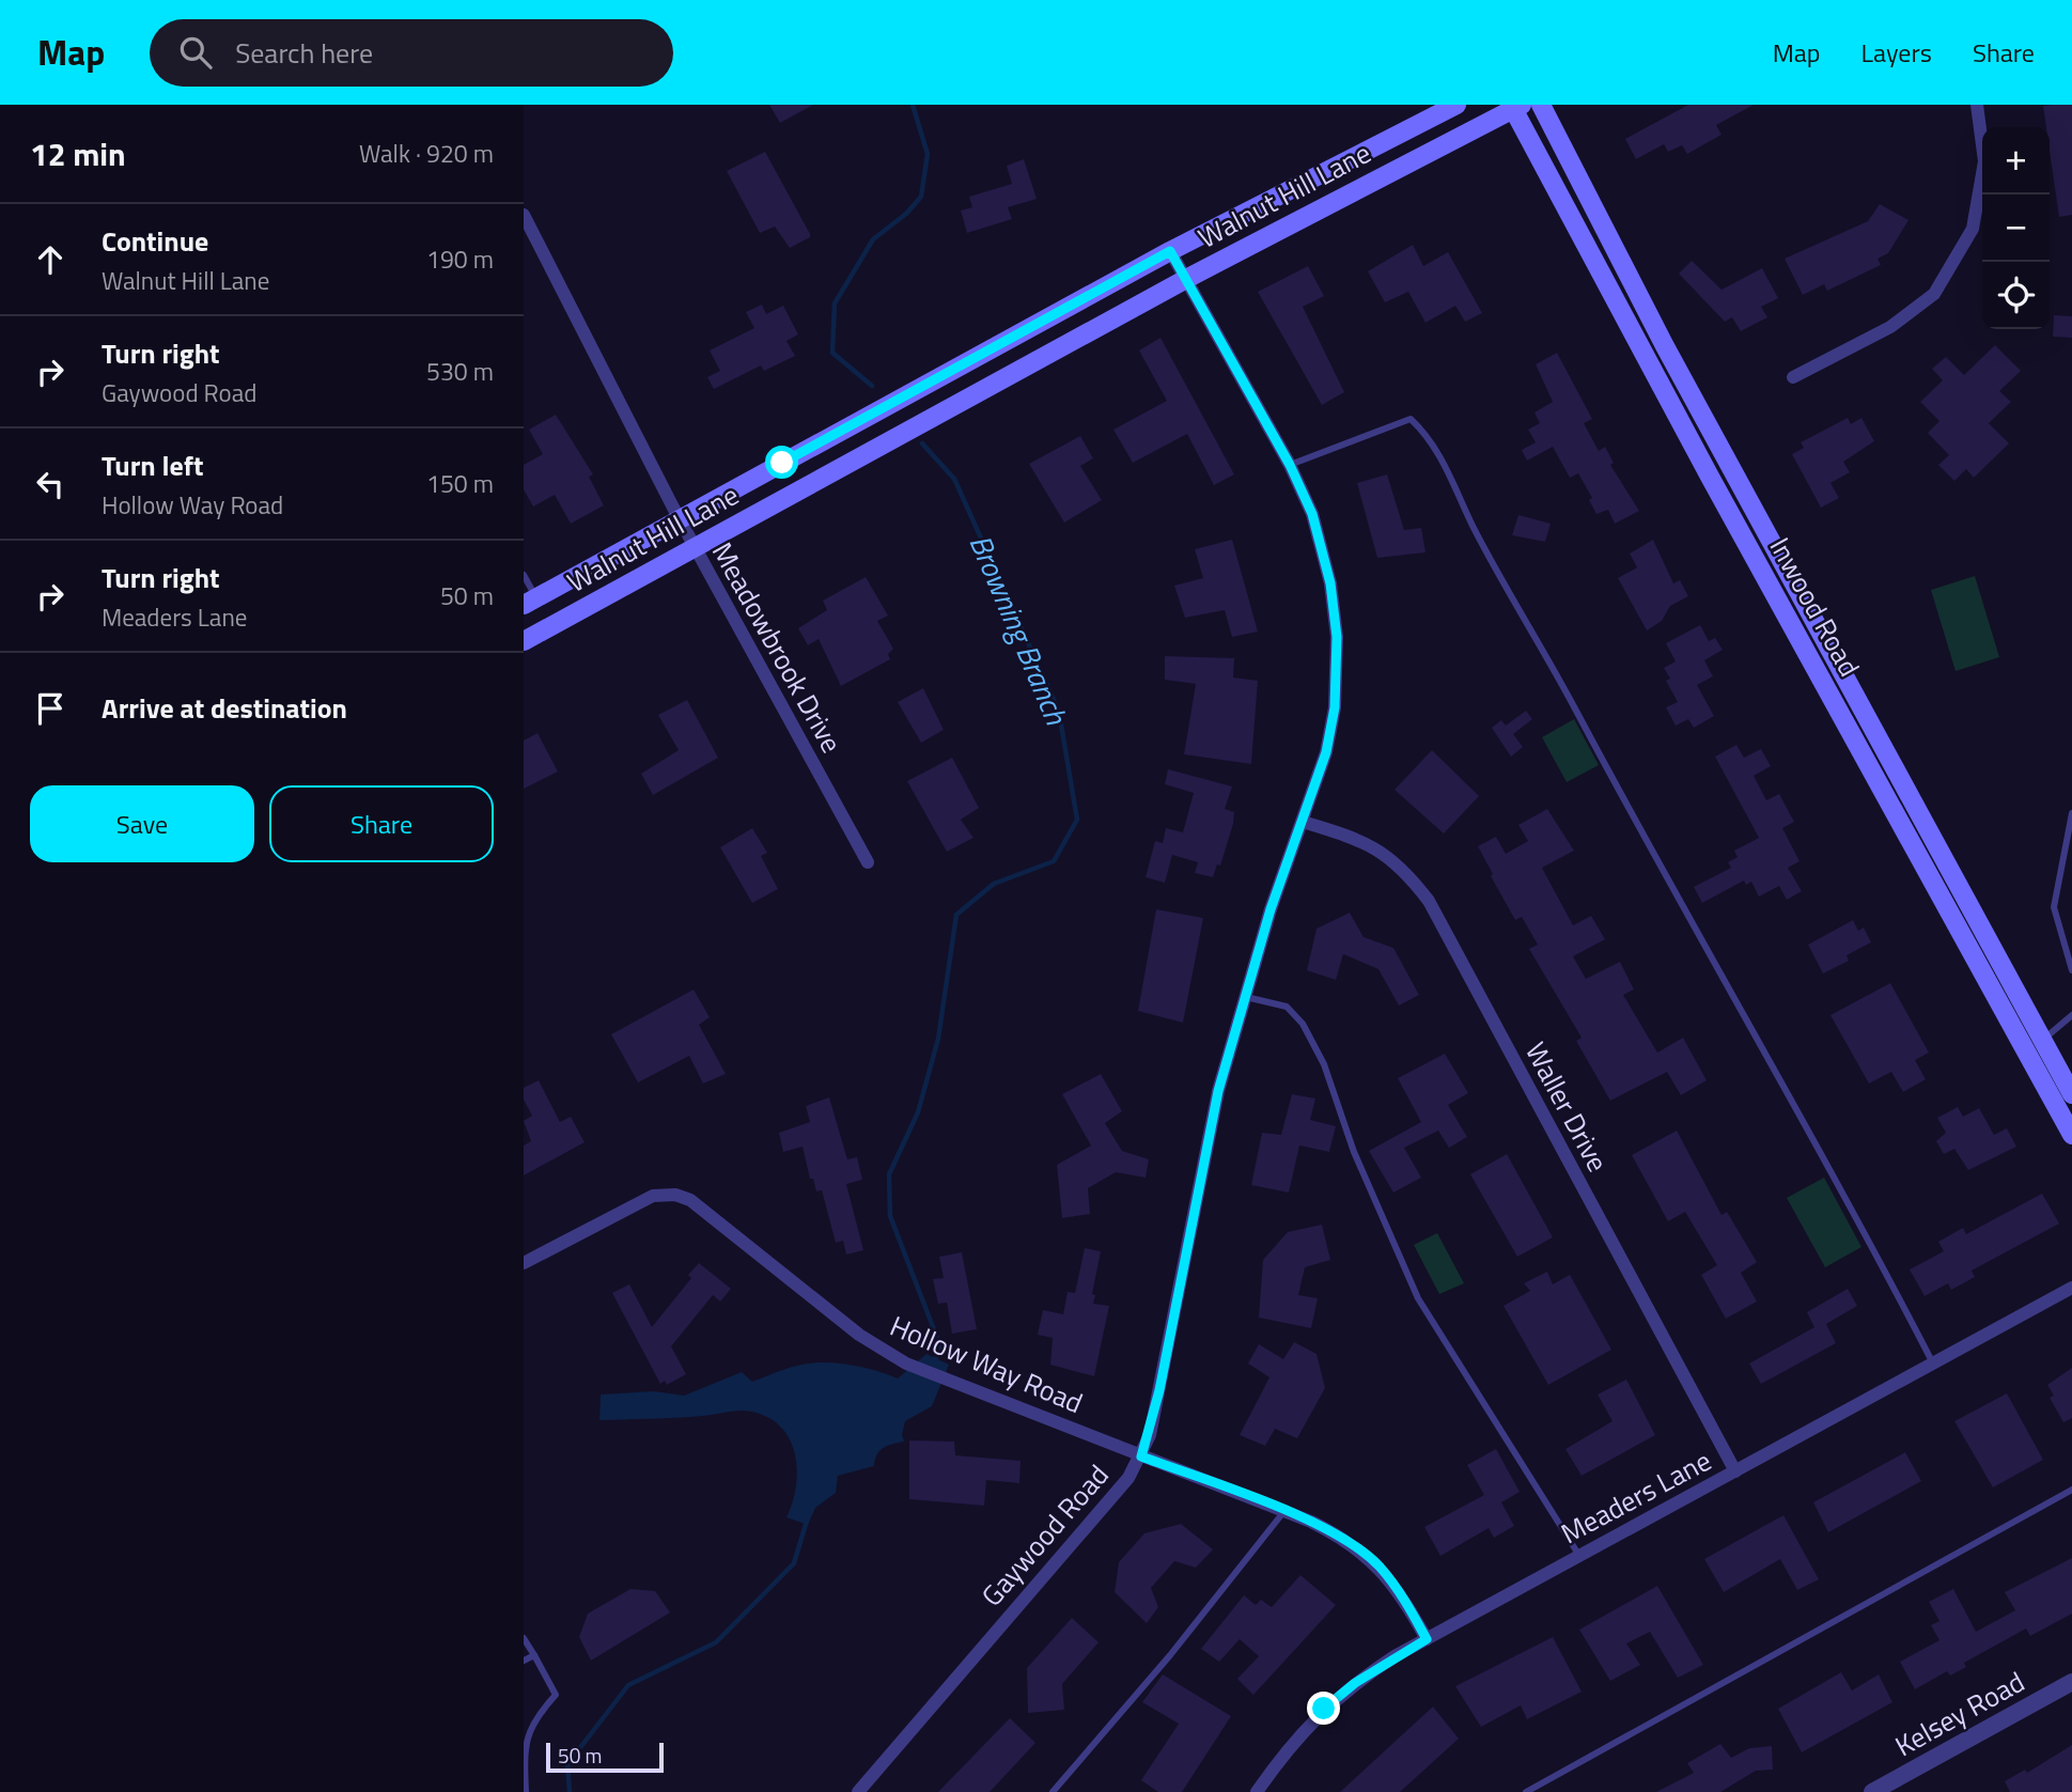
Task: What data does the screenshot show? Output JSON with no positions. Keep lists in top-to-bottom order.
{
  "streets": {
    "main road": ["Walnut Hill Lane", "Inwood Road"],
    "street": [
      "Meadowbrook Drive",
      "Waller Drive",
      "Hollow Way Road",
      "Meaders Lane",
      "Gaywood Road",
      "Kelsey Road"
    ]
  },
  "crossings": [
    ["Walnut Hill Lane", "Inwood Road"],
    ["Walnut Hill Lane", "Meadowbrook Drive"],
    ["Walnut Hill Lane", "Gaywood Road"],
    ["Waller Drive", "Meaders Lane"],
    ["Waller Drive", "Gaywood Road"],
    ["Hollow Way Road", "Meaders Lane"],
    ["Hollow Way Road", "Gaywood Road"]
  ],
  "water": ["Browning Branch"],
  "scale_bar": "50 m",
  "page": {
    "header": "Map",
    "search": "Search here",
    "nav": ["Map", "Layers", "Share"],
    "heading": ["12 min", "Walk · 920 m"],
    "map_buttons": ["+", "−"],
    "list": [
      ["Continue", "Walnut Hill Lane", "190 m"],
      ["Turn right", "Gaywood Road", "530 m"],
      ["Turn left", "Hollow Way Road", "150 m"],
      ["Turn right", "Meaders Lane", "50 m"],
      "Arrive at destination"
    ],
    "buttons": ["Save", "Share"],
    "scale": "50 m"
  }
}
